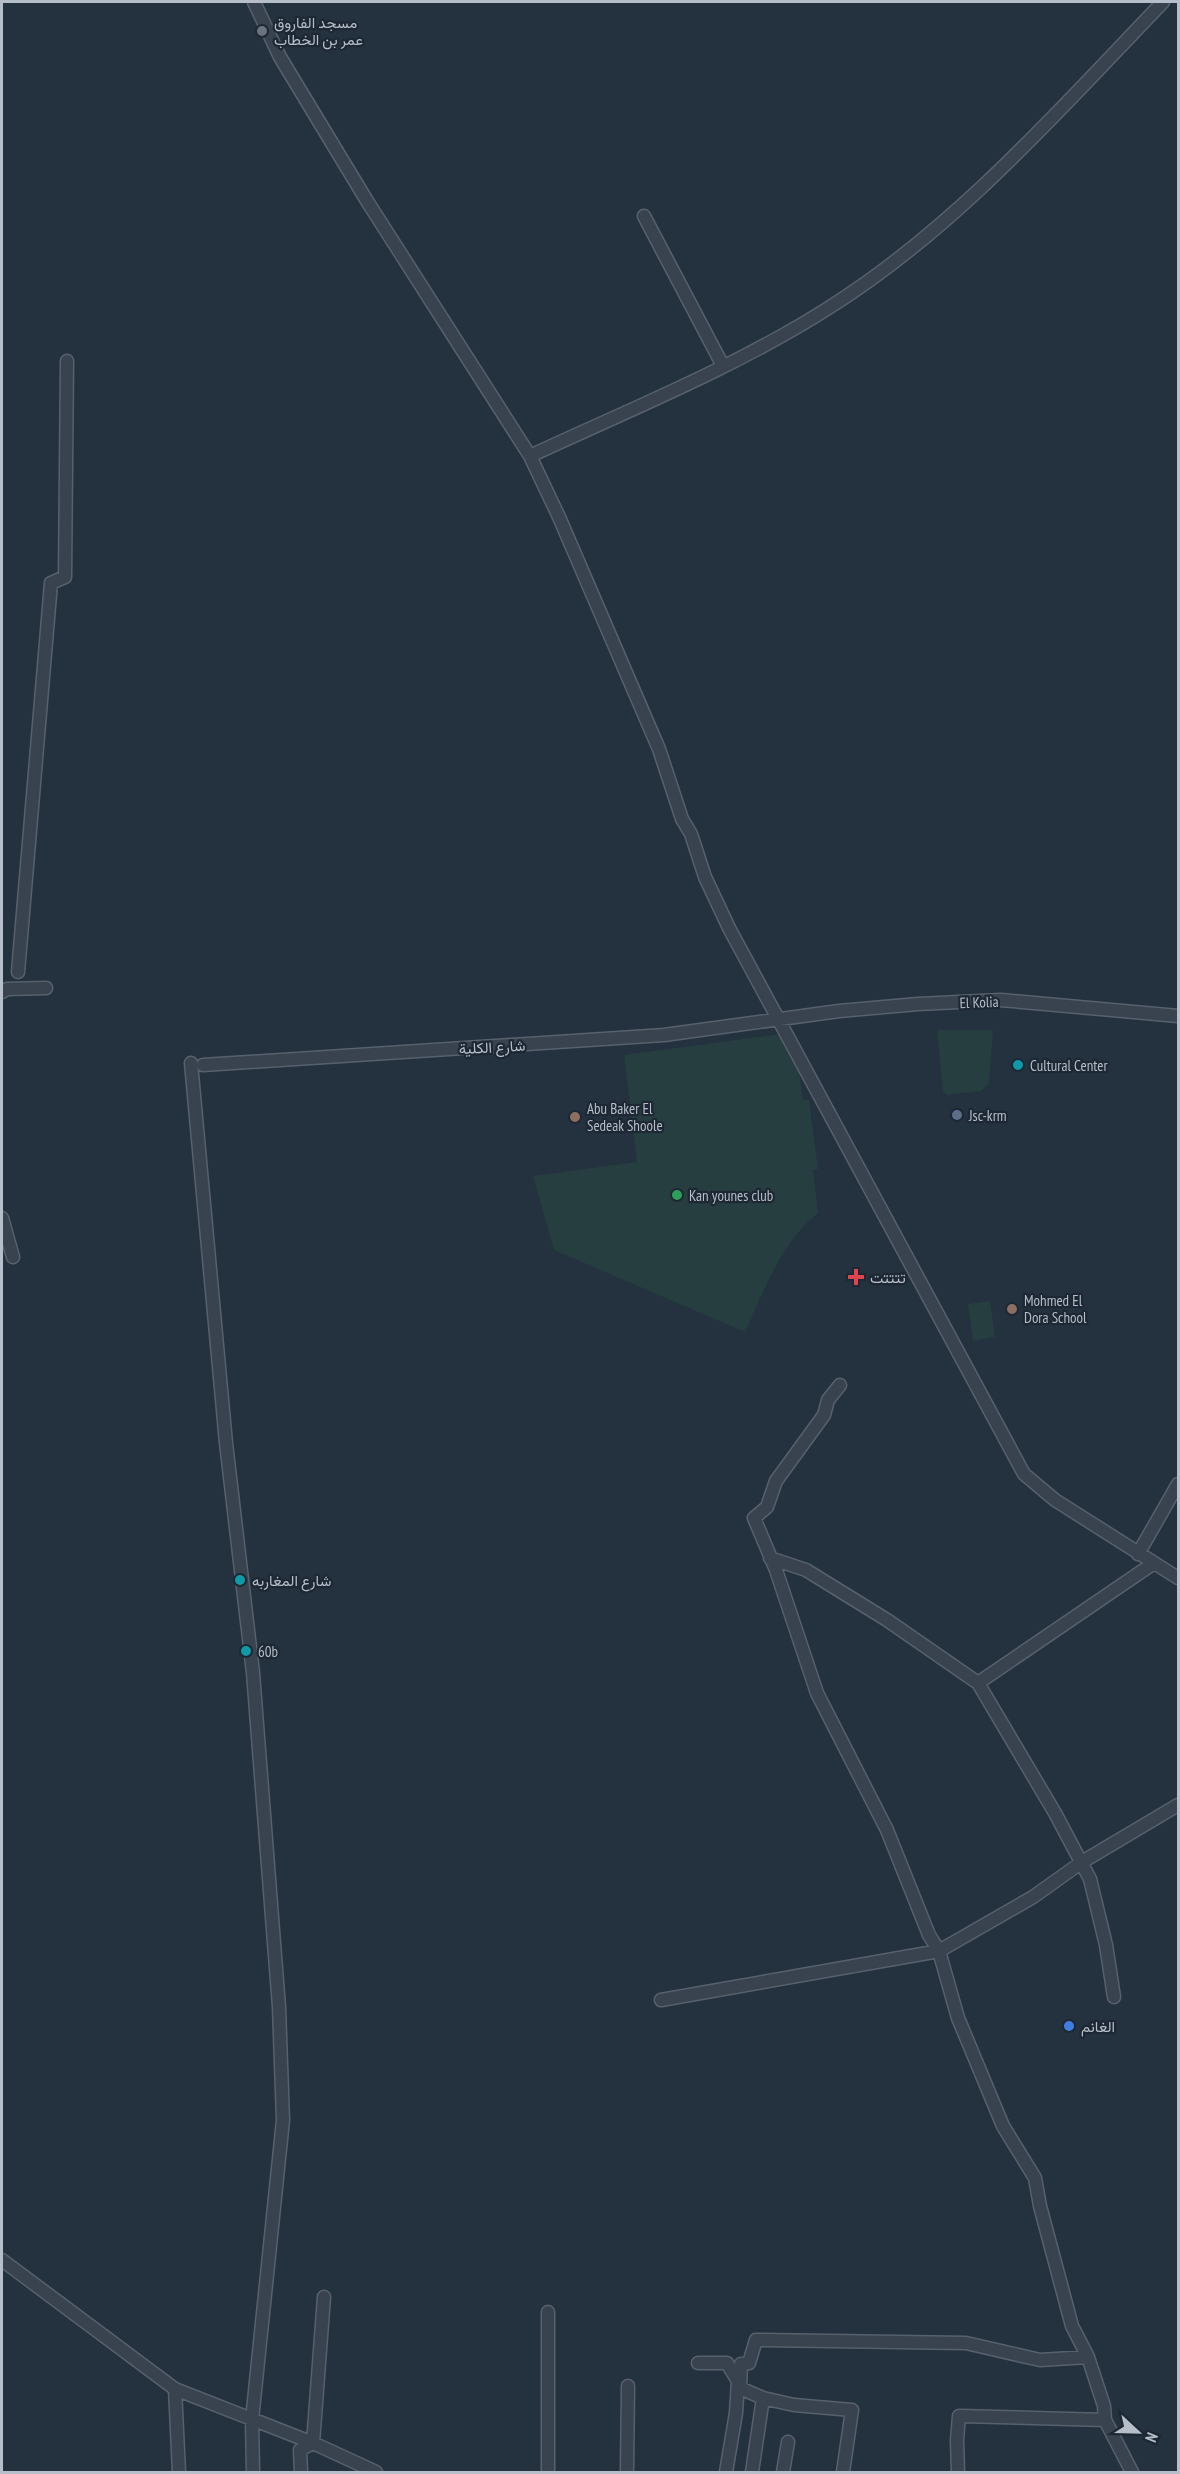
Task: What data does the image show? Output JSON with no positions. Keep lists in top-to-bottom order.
{
  "streets": {
    "street": ["El Kolia", "شارع الكلية"]
  },
  "crossings": [
    ["El Kolia", "شارع الكلية"]
  ],
  "places": {
    "other": [
      "مسجد الفاروق عمر بن الخطاب",
      "Cultural Center",
      "Jsc-krm",
      "Abu Baker El Sedeak Shoole",
      "Kan younes club",
      "Mohmed El Dora School",
      "شارع المغاربه",
      "60b",
      "الغانم"
    ],
    "health": ["تتتتت"]
  },
  "north": "right"
}
